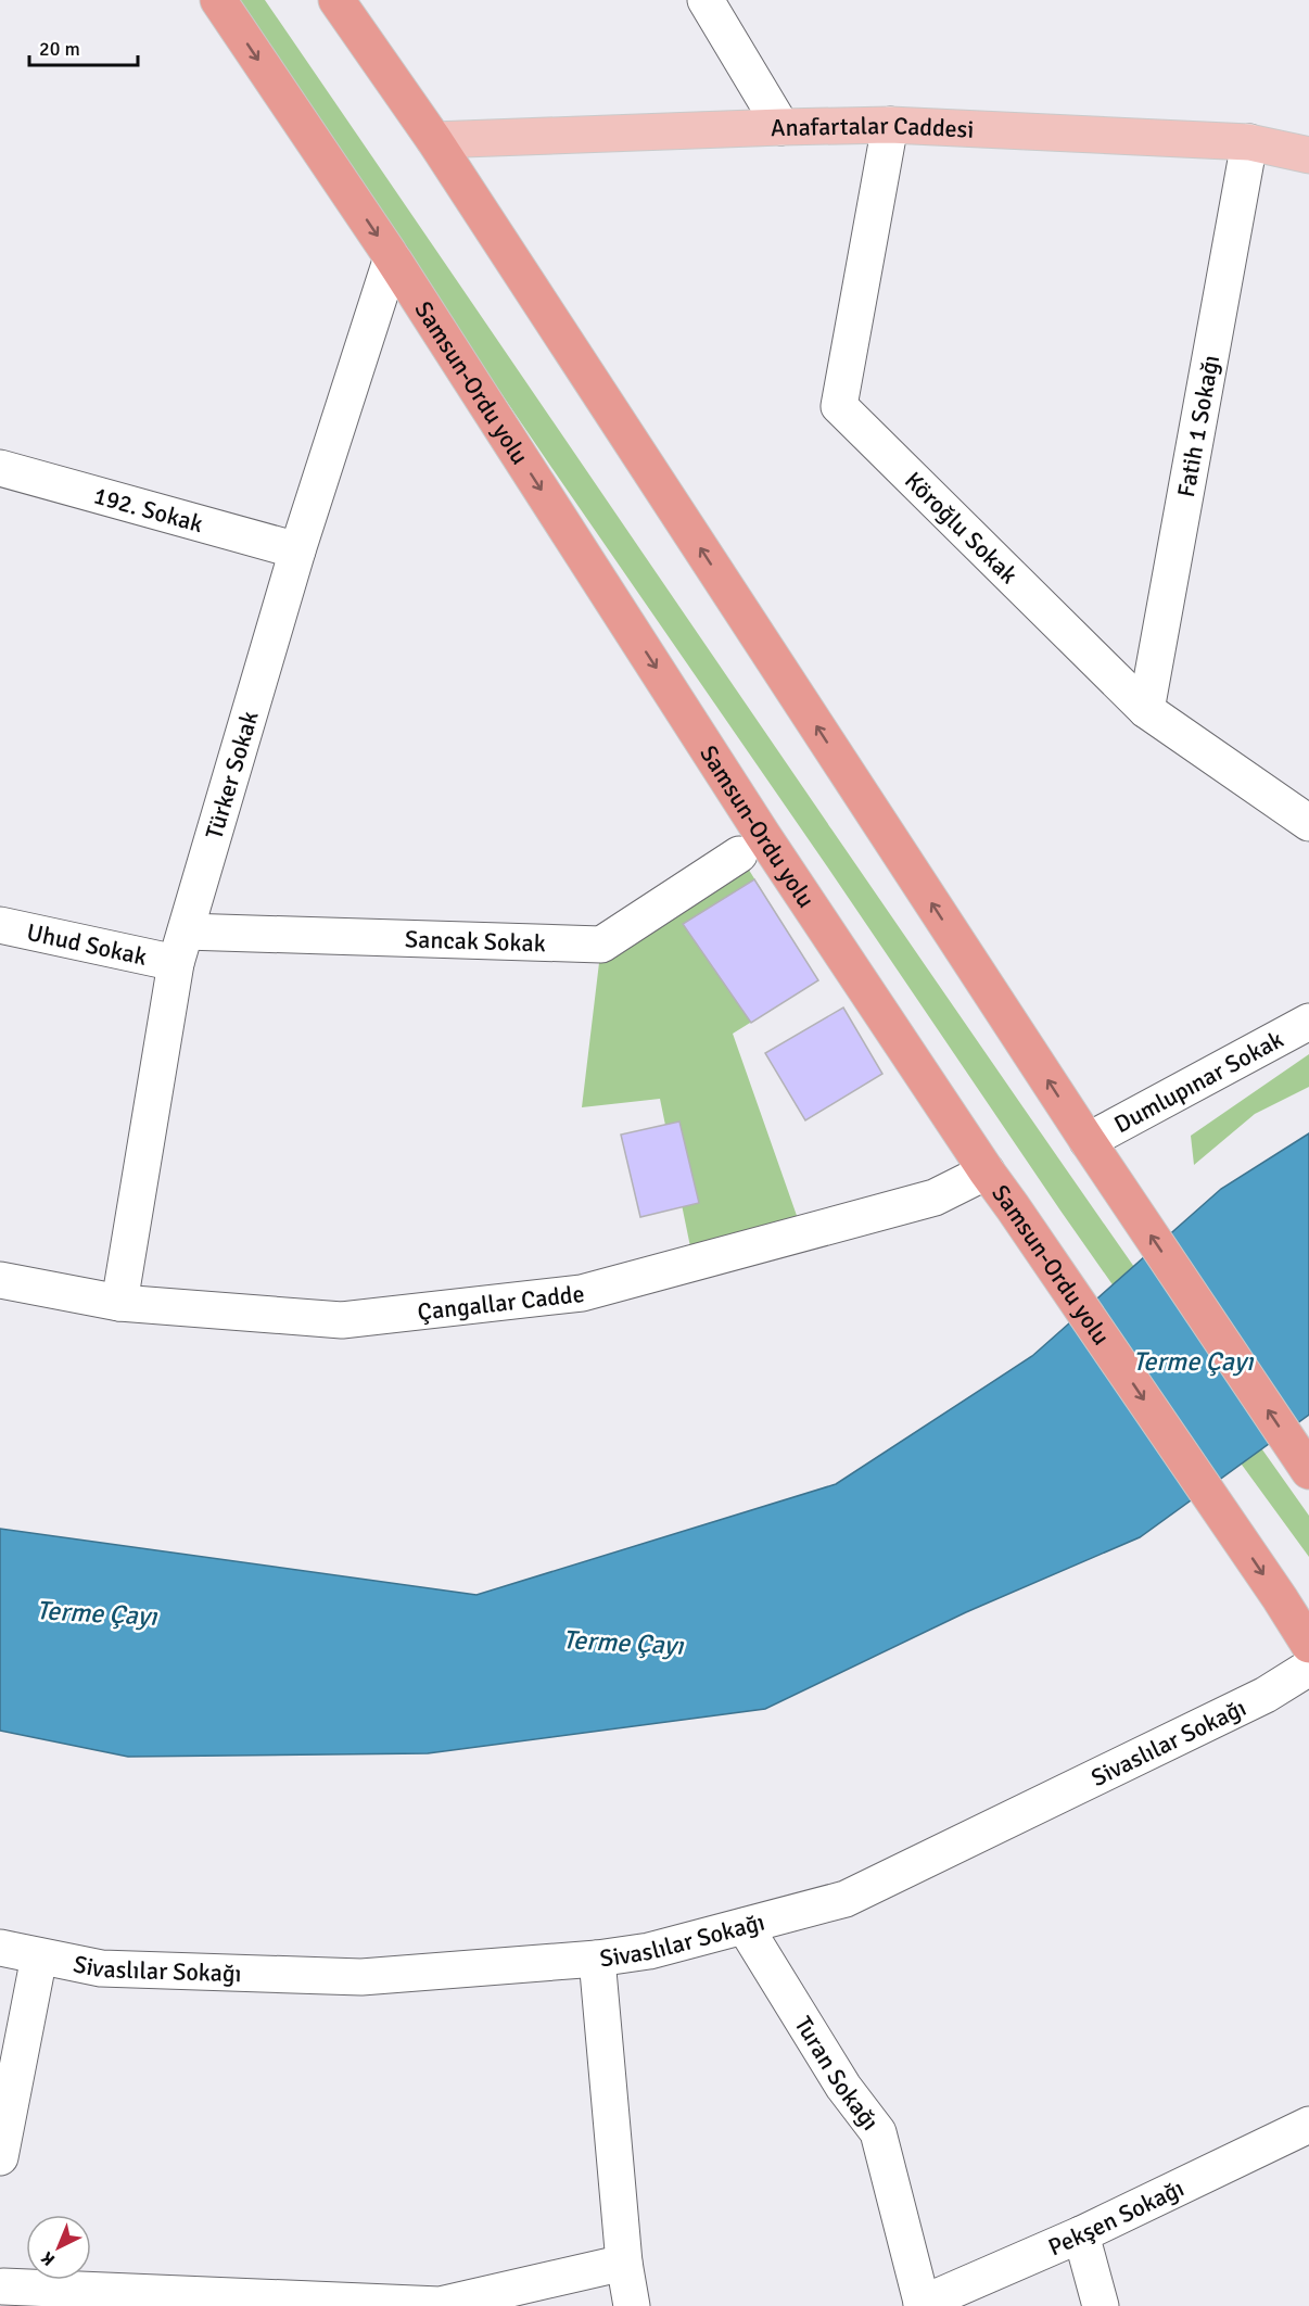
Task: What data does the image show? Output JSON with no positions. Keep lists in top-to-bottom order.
{
  "streets": {
    "highway": ["Samsun-Ordu yolu"],
    "main road": ["Anafartalar Caddesi"],
    "street": [
      "Fatih 1 Sokağı",
      "192. Sokak",
      "Köroğlu Sokak",
      "Türker Sokak",
      "Sancak Sokak",
      "Uhud Sokak",
      "Dumlupınar Sokak",
      "Çangallar Cadde",
      "Sivaslılar Sokağı",
      "Turan Sokağı",
      "Pekşen Sokağı"
    ]
  },
  "crossings": [
    ["Anafartalar Caddesi", "Fatih 1 Sokağı"],
    ["Anafartalar Caddesi", "Köroğlu Sokak"],
    ["Samsun-Ordu yolu", "Türker Sokak"],
    ["Samsun-Ordu yolu", "Çangallar Cadde"],
    ["Fatih 1 Sokağı", "Köroğlu Sokak"],
    ["192. Sokak", "Türker Sokak"],
    ["Türker Sokak", "Sancak Sokak"],
    ["Türker Sokak", "Uhud Sokak"],
    ["Türker Sokak", "Çangallar Cadde"],
    ["Sancak Sokak", "Uhud Sokak"],
    ["Sivaslılar Sokağı", "Turan Sokağı"],
    ["Turan Sokağı", "Pekşen Sokağı"]
  ],
  "water": ["Terme Çayı"],
  "scale_bar": "20 m",
  "north": "bottom left"
}
